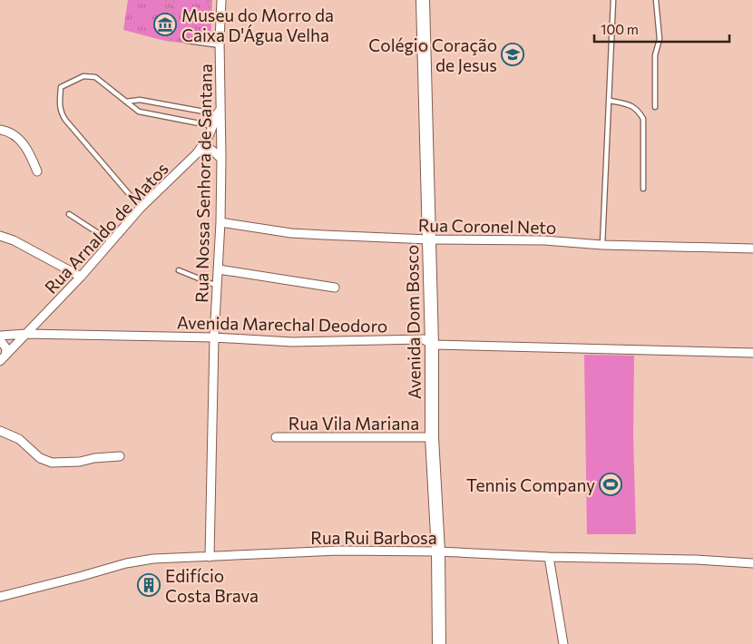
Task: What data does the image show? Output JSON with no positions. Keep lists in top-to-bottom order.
{
  "streets": {
    "main road": ["Avenida Dom Bosco"],
    "street": [
      "Rua Nossa Senhora de Santana",
      "Rua Coronel Neto",
      "Rua Arnaldo de Matos",
      "Avenida Marechal Deodoro",
      "Rua Vila Mariana",
      "Rua Rui Barbosa"
    ]
  },
  "crossings": [
    ["Rua Nossa Senhora de Santana", "Rua Coronel Neto"],
    ["Rua Nossa Senhora de Santana", "Rua Arnaldo de Matos"],
    ["Rua Nossa Senhora de Santana", "Avenida Marechal Deodoro"],
    ["Rua Nossa Senhora de Santana", "Rua Rui Barbosa"],
    ["Rua Coronel Neto", "Avenida Dom Bosco"],
    ["Rua Arnaldo de Matos", "Avenida Marechal Deodoro"],
    ["Avenida Dom Bosco", "Avenida Marechal Deodoro"],
    ["Avenida Dom Bosco", "Rua Vila Mariana"],
    ["Avenida Dom Bosco", "Rua Rui Barbosa"]
  ],
  "places": {
    "museum": ["Museu do Morro da Caixa D'Água Velha"],
    "school or university": ["Colégio Coração de Jesus"],
    "sports": ["Tennis Company"],
    "building": ["Edifício Costa Brava"]
  },
  "scale_bar": "100 m"
}
